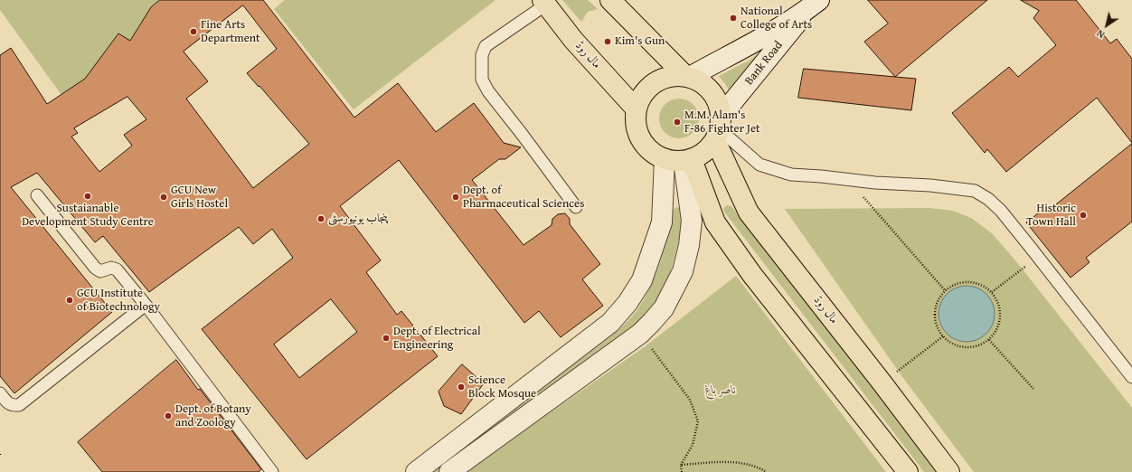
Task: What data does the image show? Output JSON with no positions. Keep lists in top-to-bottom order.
{
  "streets": {
    "main road": ["مال روڈ"],
    "street": ["Bank Road"]
  },
  "crossings": [
    ["مال روڈ", "Bank Road"]
  ],
  "parks": ["ناصر باغ"],
  "places": [
    "National College of Arts",
    "Fine Arts Department",
    "Kim's Gun",
    "M.M. Alam's F-86 Fighter Jet",
    "Sustaianable Development Study Centre",
    "GCU New Girls Hostel",
    "Dept. of Pharmaceutical Sciences",
    "Historic Town Hall",
    "پنجاب یونیورسٹی",
    "GCU Institute of Biotechnology",
    "Dept. of Electrical Engineering",
    "Science Block Mosque",
    "Dept. of Botany and Zoology"
  ],
  "north": "bottom left"
}
